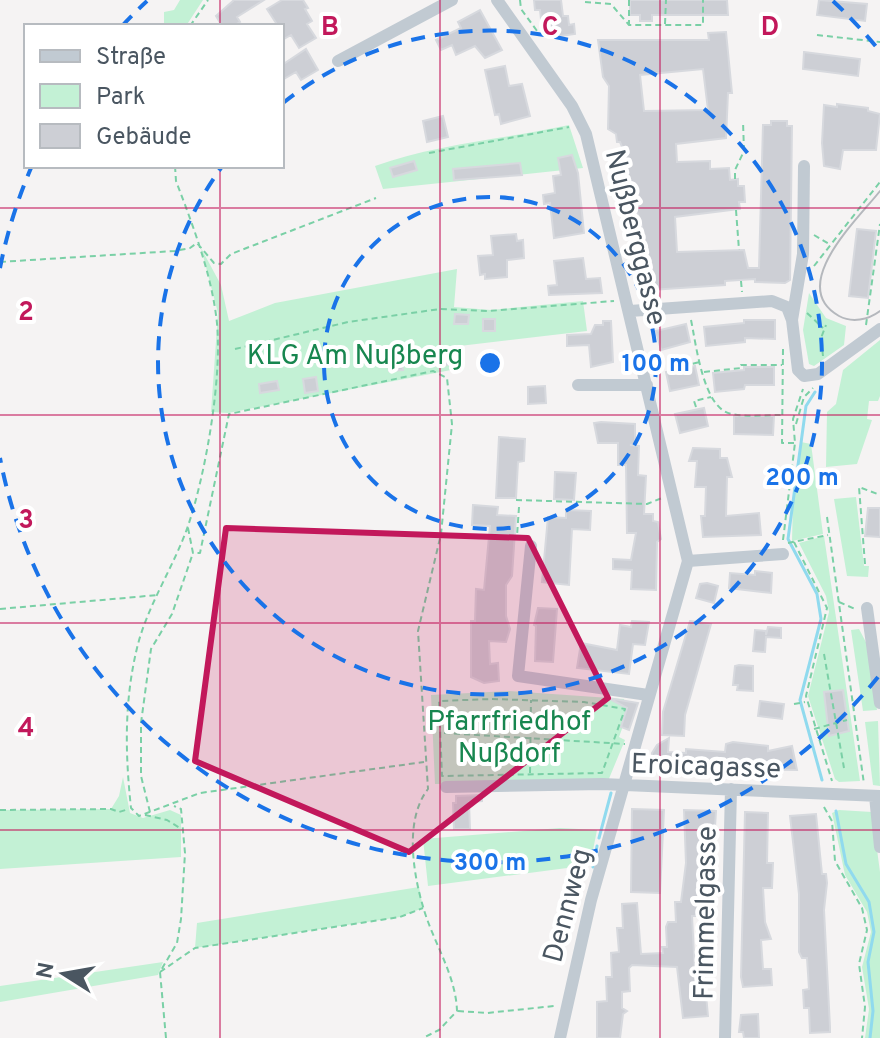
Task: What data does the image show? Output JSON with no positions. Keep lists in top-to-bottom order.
{
  "streets": {
    "street": [
      "Nußberggasse",
      "Eroicagasse",
      "Dennweg",
      "Frimmelgasse"
    ]
  },
  "crossings": [
    ["Nußberggasse", "Eroicagasse"],
    ["Nußberggasse", "Dennweg"],
    ["Eroicagasse", "Dennweg"],
    ["Eroicagasse", "Frimmelgasse"]
  ],
  "parks": ["KLG Am Nußberg", "Pfarrfriedhof Nußdorf"],
  "legend": ["Straße", "Park", "Gebäude"],
  "north": "left",
  "grid": {
    "columns": ["B", "C", "D"],
    "rows": ["2", "3", "4"]
  },
  "rings": ["100 m", "200 m", "300 m"]
}
